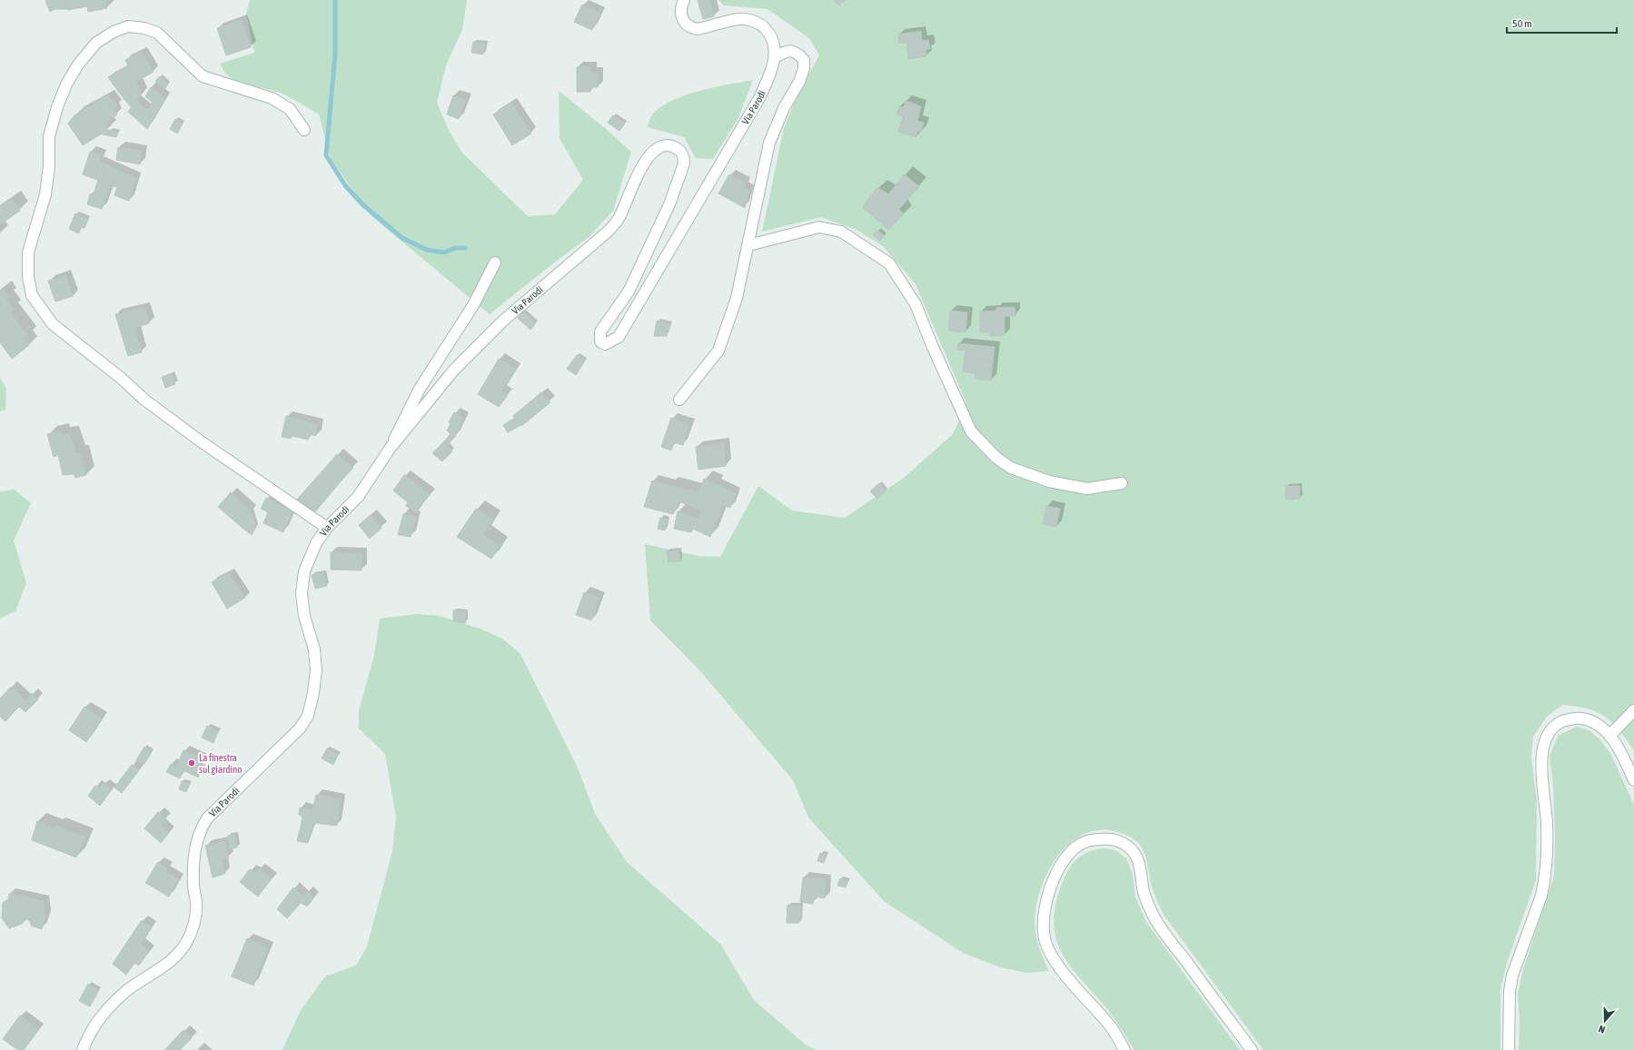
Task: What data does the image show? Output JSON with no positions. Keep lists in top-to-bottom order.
{
  "streets": {
    "street": ["Via Parodi"]
  },
  "places": ["La finestra sul giardino"],
  "scale_bar": "50 m",
  "north": "bottom"
}
